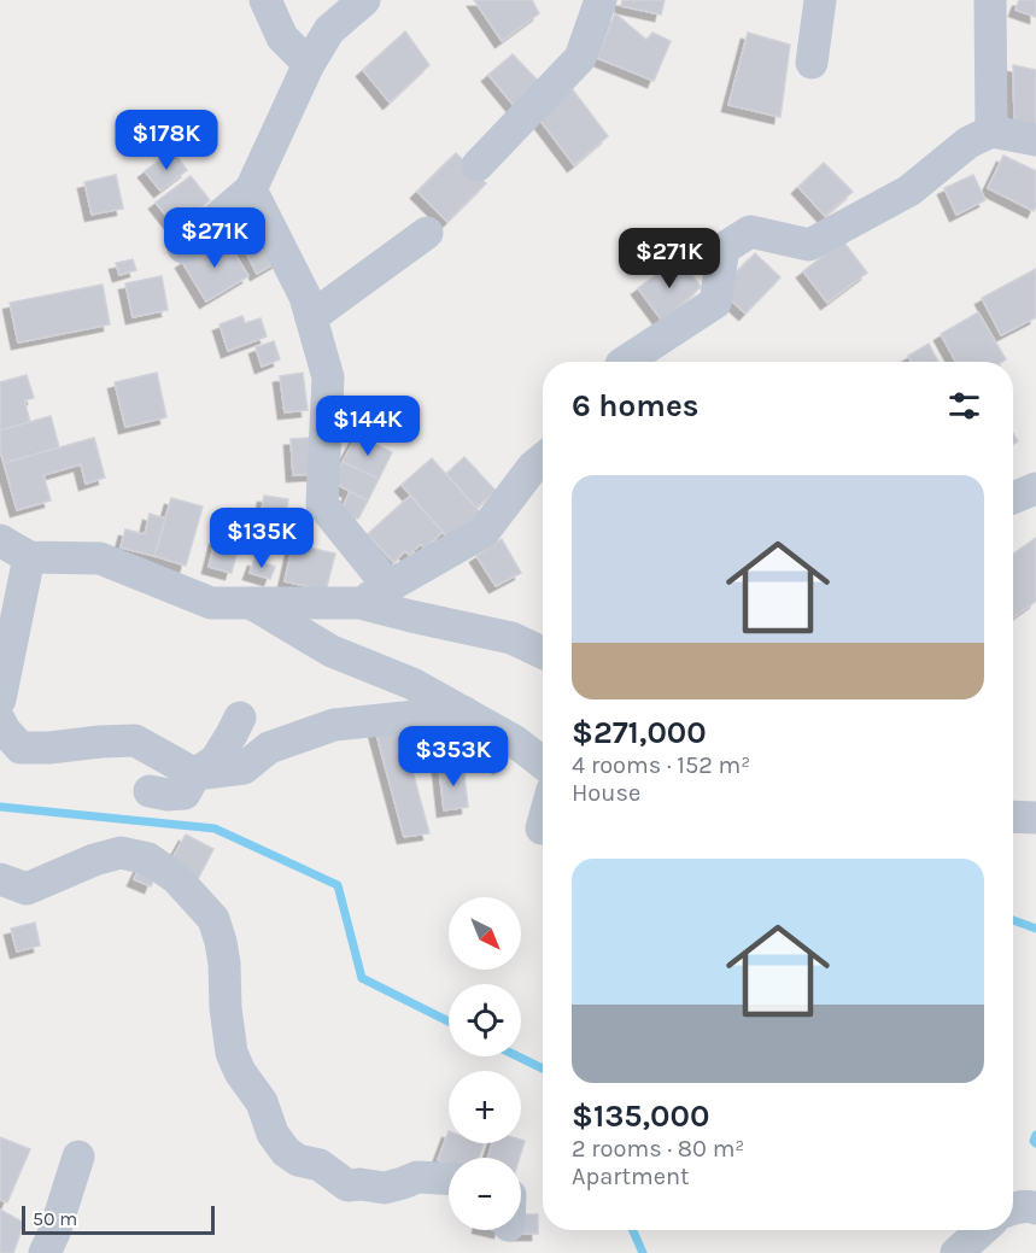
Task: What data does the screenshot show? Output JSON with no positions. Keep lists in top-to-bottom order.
{
  "scale_bar": "50 m",
  "north": "bottom right",
  "page": {
    "price": [
      "$178K",
      "$271K",
      "$271K",
      "$144K",
      "$135K",
      "$353K"
    ],
    "heading": "6 homes",
    "list": [
      {
        "name": "$271,000",
        "note": "4 rooms · 152 m² · House"
      },
      {
        "name": "$135,000",
        "note": "2 rooms · 80 m² · Apartment"
      }
    ],
    "map_buttons": ["+", "−"],
    "scale": "50 m"
  }
}
